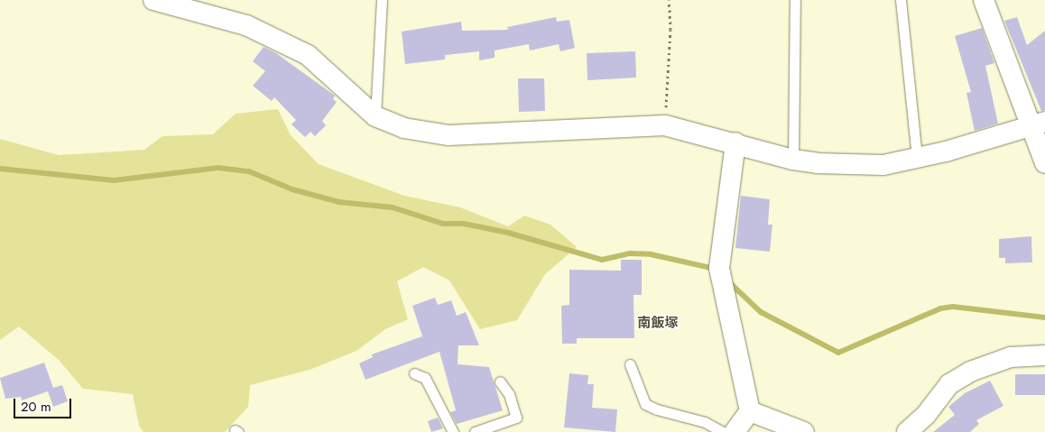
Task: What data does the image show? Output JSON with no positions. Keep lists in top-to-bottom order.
{
  "districts": ["南飯塚"],
  "scale_bar": "20 m"
}
